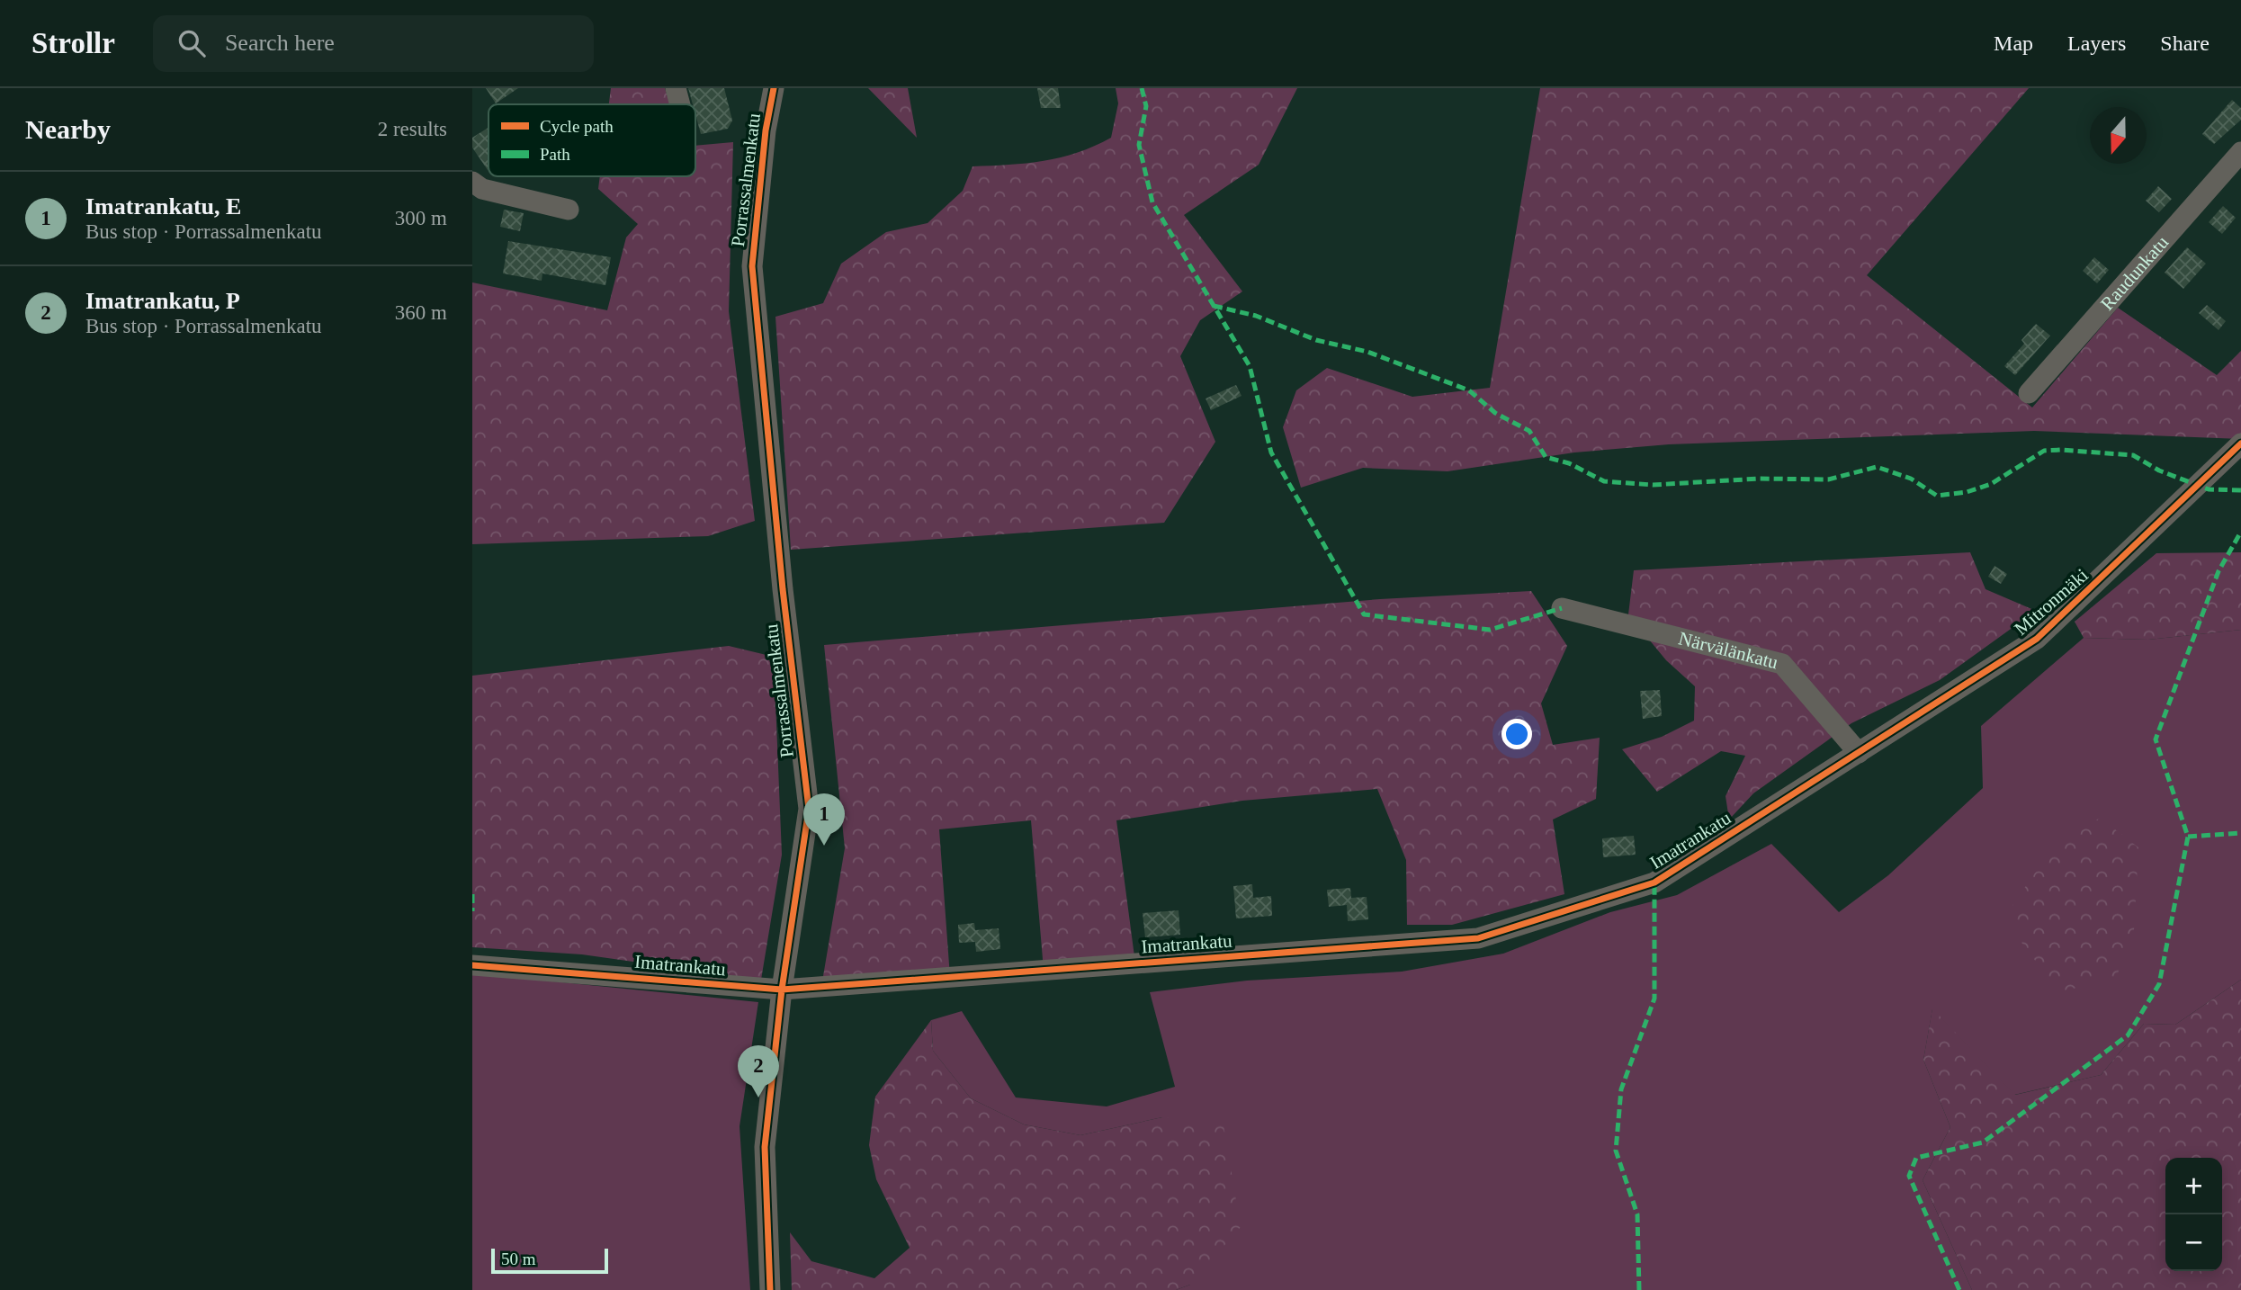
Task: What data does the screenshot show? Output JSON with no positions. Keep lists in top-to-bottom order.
{
  "streets": {
    "street": [
      "Porrassalmenkatu",
      "Raudunkatu",
      "Mitronmäki",
      "Närvälänkatu",
      "Imatrankatu"
    ]
  },
  "crossings": [
    ["Porrassalmenkatu", "Imatrankatu"],
    ["Mitronmäki", "Närvälänkatu"],
    ["Mitronmäki", "Imatrankatu"],
    ["Närvälänkatu", "Imatrankatu"]
  ],
  "legend": ["Cycle path", "Path"],
  "scale_bar": "50 m",
  "north": "bottom",
  "page": {
    "header": "Strollr",
    "search": "Search here",
    "nav": ["Map", "Layers", "Share"],
    "heading": ["Nearby", "2 results"],
    "list": [
      {
        "mark": "1",
        "name": "Imatrankatu, E",
        "note": "Bus stop · Porrassalmenkatu",
        "value": "300 m"
      },
      {
        "mark": "2",
        "name": "Imatrankatu, P",
        "note": "Bus stop · Porrassalmenkatu",
        "value": "360 m"
      }
    ],
    "pins": ["1", "2"],
    "map_buttons": ["+", "−"],
    "scale": "50 m"
  }
}
